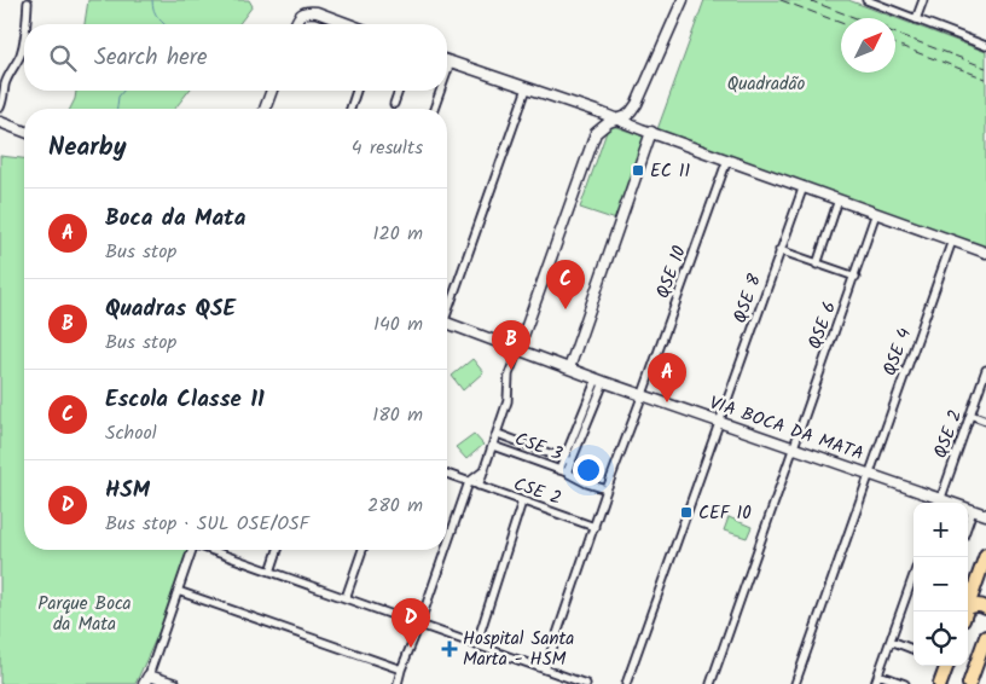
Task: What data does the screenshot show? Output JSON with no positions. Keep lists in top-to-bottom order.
{
  "streets": {
    "street": [
      "QSE 10",
      "QSE 8",
      "QSE 6",
      "QSE 4",
      "VIA BOCA DA MATA",
      "QSE 2",
      "CSE 3",
      "CSE 2"
    ]
  },
  "crossings": [
    ["QSE 10", "VIA BOCA DA MATA"],
    ["QSE 10", "CSE 3"],
    ["QSE 10", "CSE 2"],
    ["QSE 8", "VIA BOCA DA MATA"],
    ["QSE 6", "VIA BOCA DA MATA"],
    ["QSE 4", "VIA BOCA DA MATA"],
    ["VIA BOCA DA MATA", "QSE 2"]
  ],
  "parks": ["Quadradão", "Parque Boca da Mata"],
  "places": {
    "transit": ["EC 11", "CEF 10"],
    "health": ["Hospital Santa Marta - HSM"]
  },
  "north": "top right",
  "page": {
    "search": "Search here",
    "heading": ["Nearby", "4 results"],
    "list": [
      {
        "mark": "A",
        "name": "Boca da Mata",
        "note": "Bus stop",
        "value": "120 m"
      },
      {
        "mark": "B",
        "name": "Quadras QSE",
        "note": "Bus stop",
        "value": "140 m"
      },
      {
        "mark": "C",
        "name": "Escola Classe 11",
        "note": "School",
        "value": "180 m"
      },
      {
        "mark": "D",
        "name": "HSM",
        "note": "Bus stop · SUL OSE/OSF",
        "value": "280 m"
      }
    ],
    "pins": [
      "C",
      "B",
      "A",
      "D"
    ],
    "map_buttons": ["+", "−"]
  }
}
